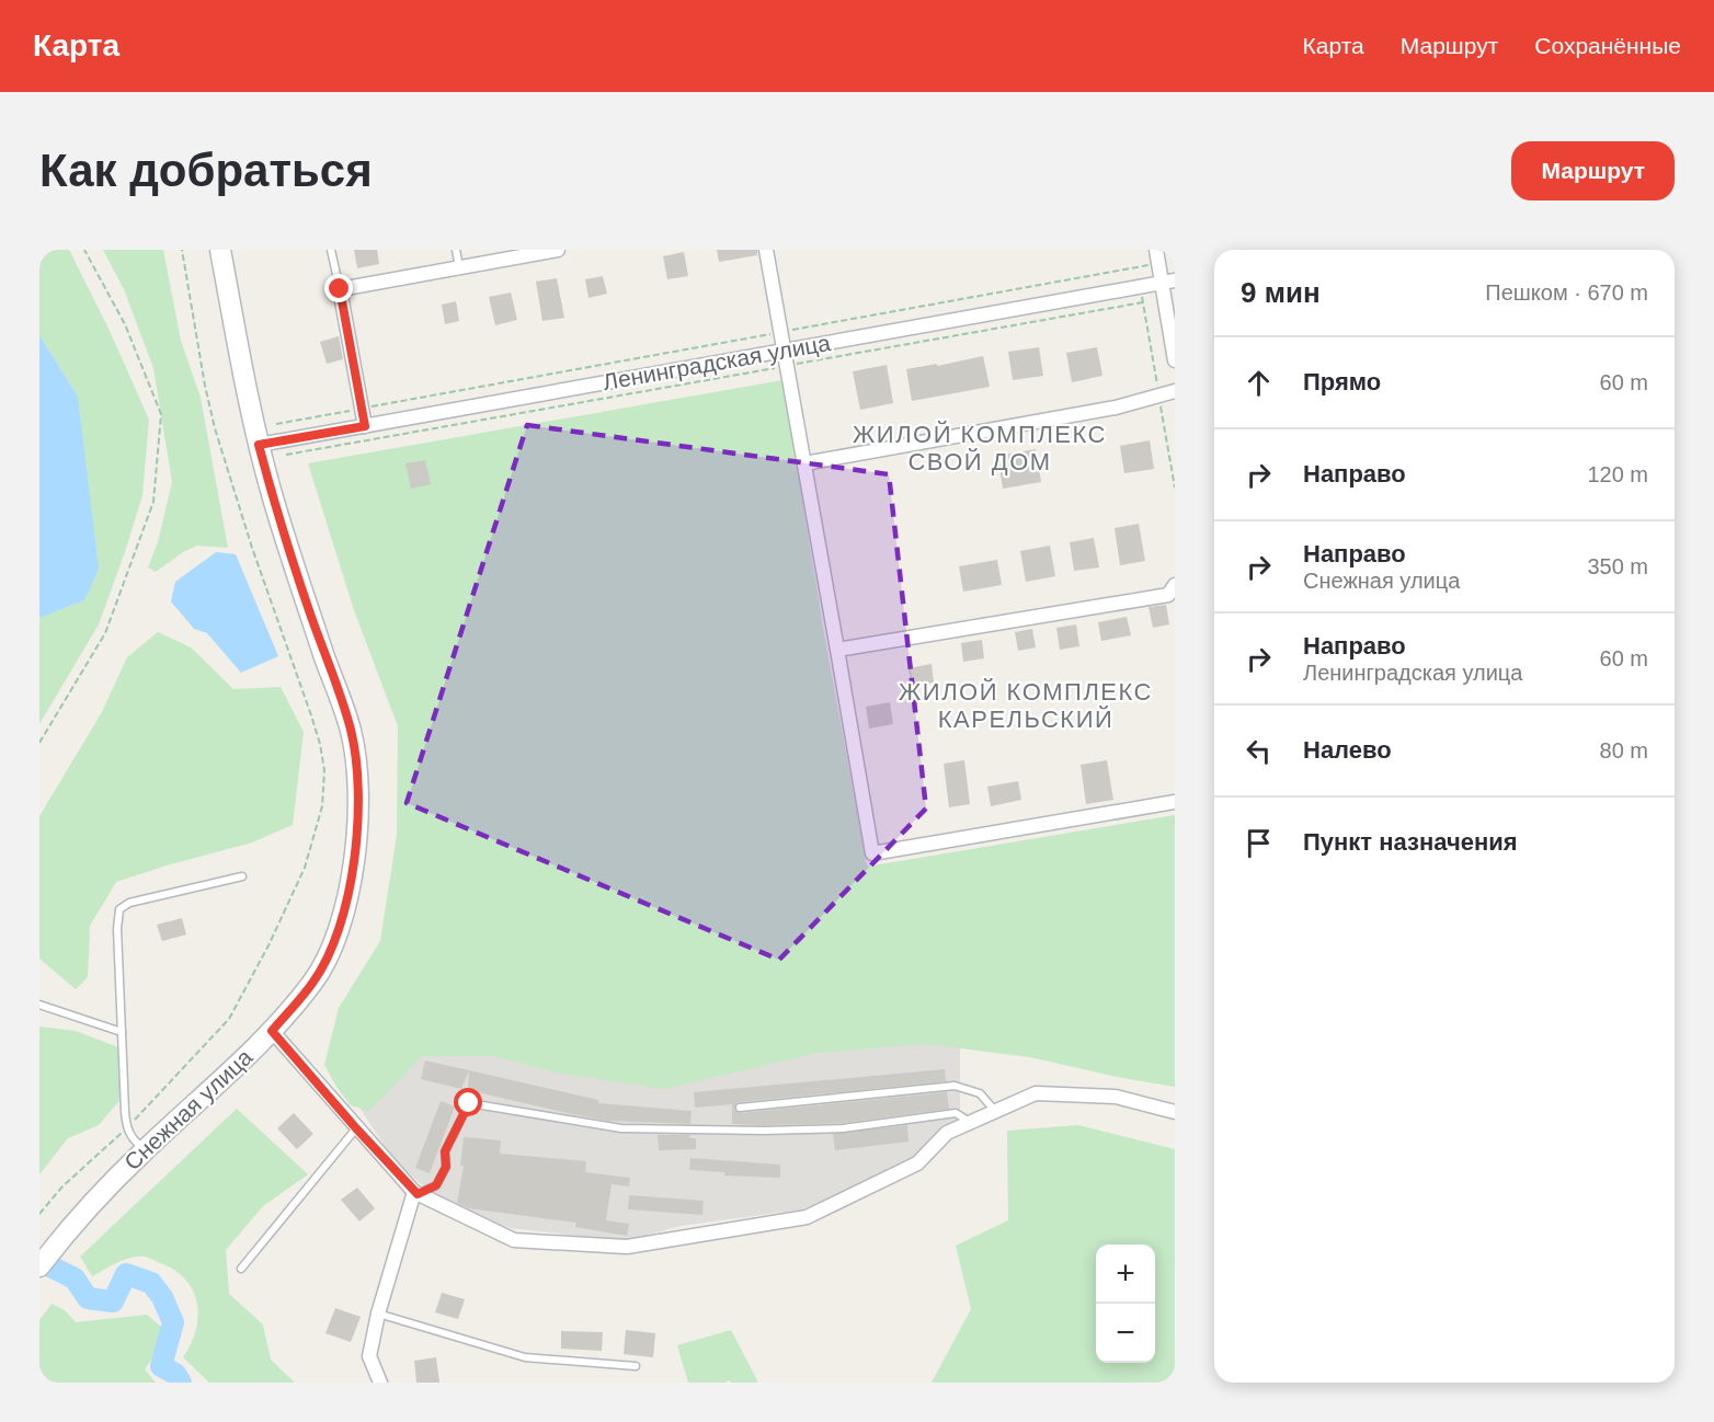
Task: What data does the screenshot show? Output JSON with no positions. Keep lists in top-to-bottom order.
{
  "streets": {
    "street": ["Ленинградская улица", "Снежная улица"]
  },
  "crossings": [
    ["Ленинградская улица", "Снежная улица"]
  ],
  "districts": ["ЖИЛОЙ КОМПЛЕКС СВОЙ ДОМ", "ЖИЛОЙ КОМПЛЕКС КАРЕЛЬСКИЙ"],
  "page": {
    "header": "Карта",
    "nav": ["Карта", "Маршрут", "Сохранённые"],
    "buttons": "Маршрут",
    "title": "Как добраться",
    "heading": ["9 мин", "Пешком · 670 m"],
    "list": [
      ["Прямо", "60 m"],
      ["Направо", "120 m"],
      ["Направо", "Снежная улица", "350 m"],
      ["Направо", "Ленинградская улица", "60 m"],
      ["Налево", "80 m"],
      "Пункт назначения"
    ],
    "map_buttons": ["+", "−"]
  }
}
